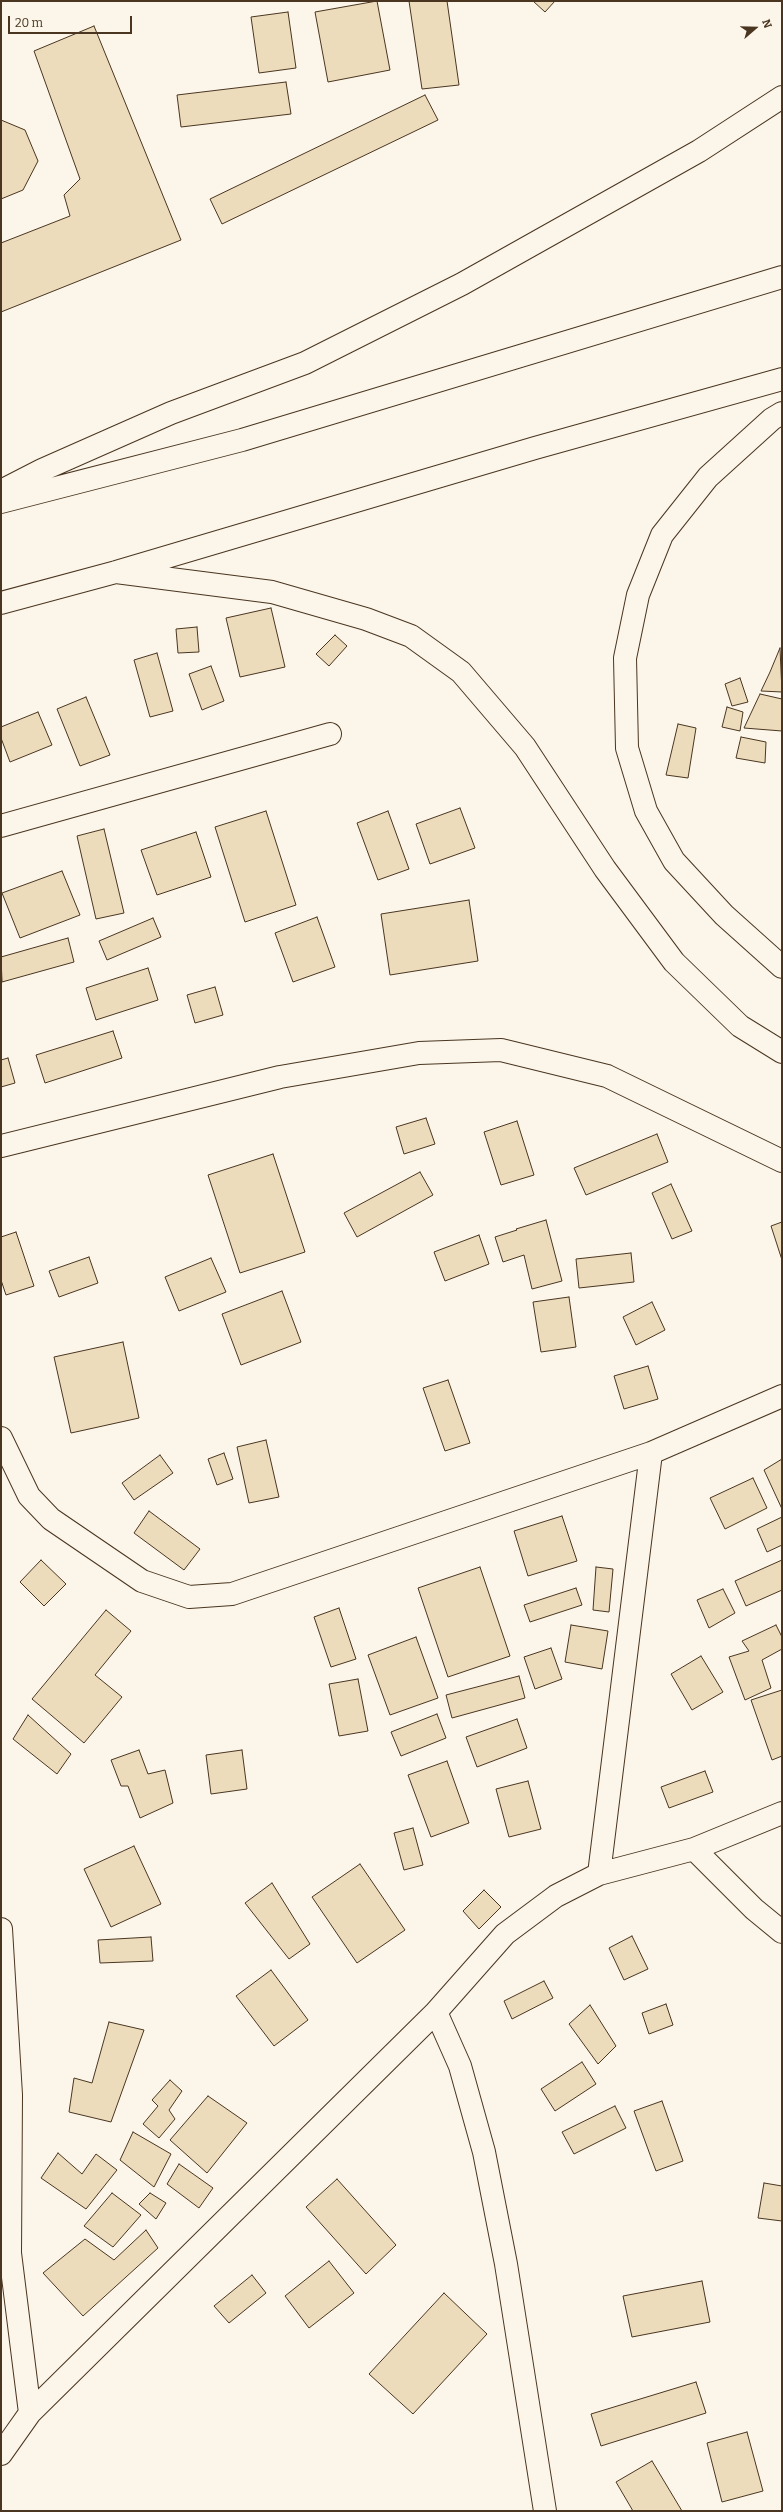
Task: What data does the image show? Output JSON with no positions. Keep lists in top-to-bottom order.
{
  "scale_bar": "20 m",
  "north": "right"
}
